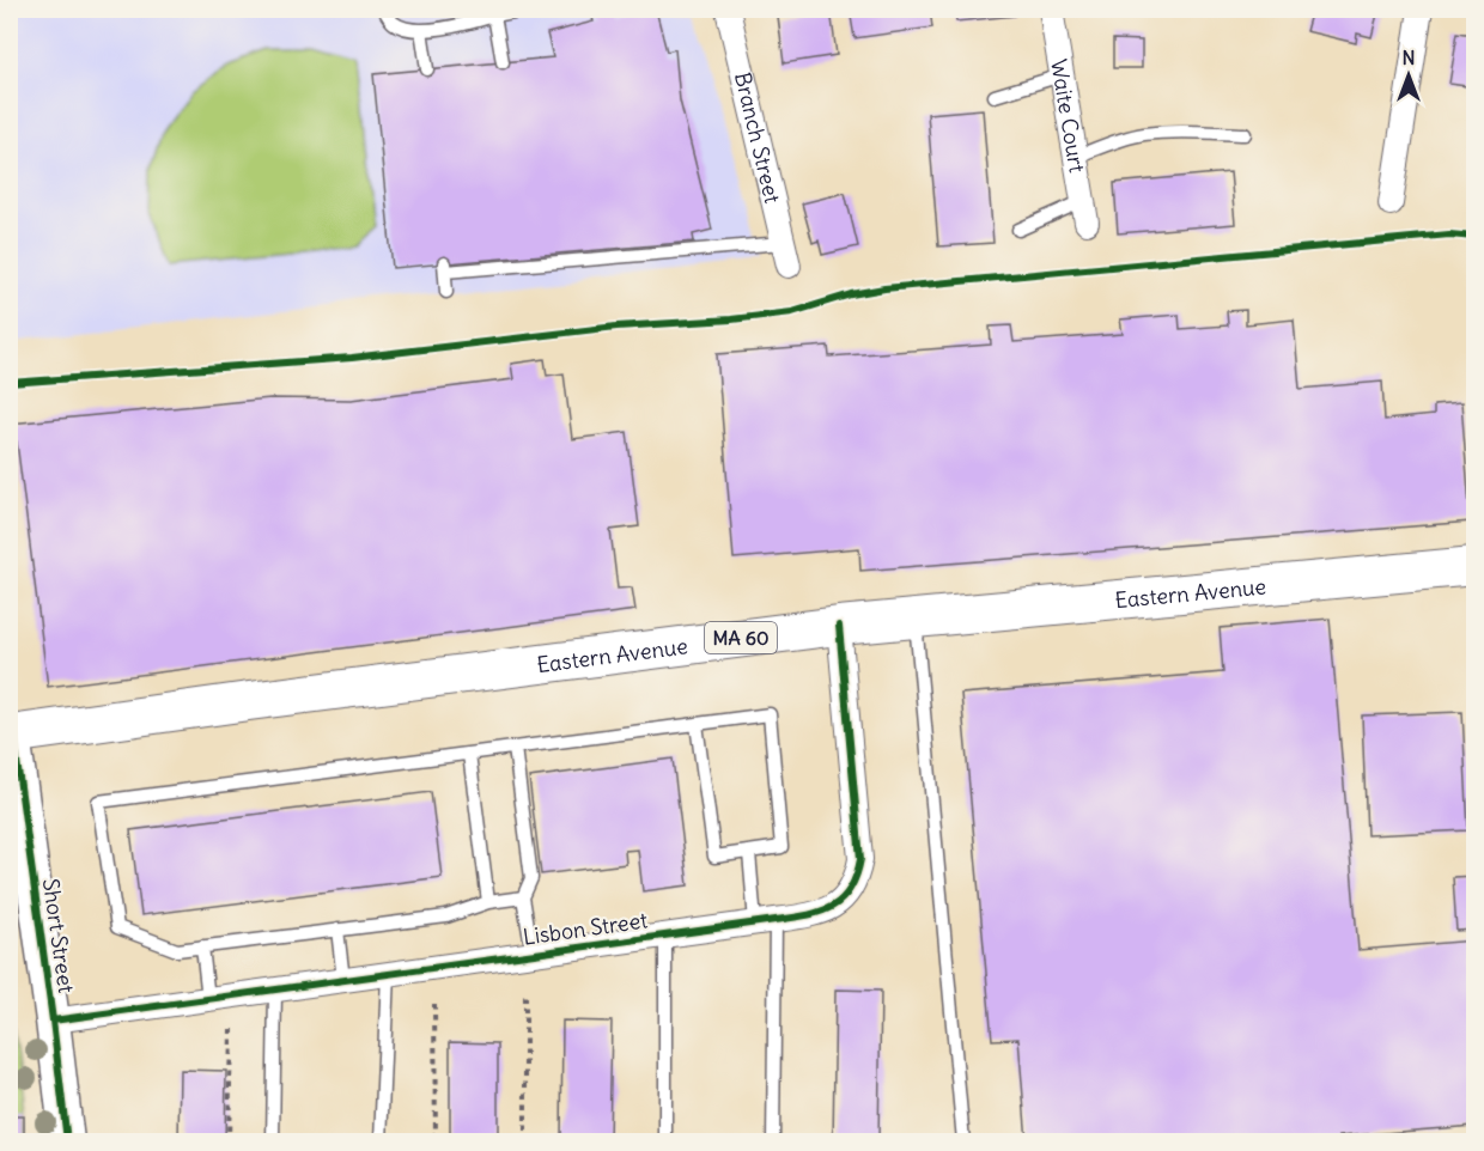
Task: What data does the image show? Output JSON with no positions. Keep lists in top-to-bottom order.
{
  "streets": {
    "main road": ["Eastern Avenue", "MA 60", "Short Street"],
    "street": ["Waite Court", "Branch Street", "Lisbon Street"]
  },
  "crossings": [
    ["Eastern Avenue", "Lisbon Street"],
    ["Eastern Avenue", "Short Street"],
    ["Lisbon Street", "Short Street"]
  ],
  "north": "top"
}
